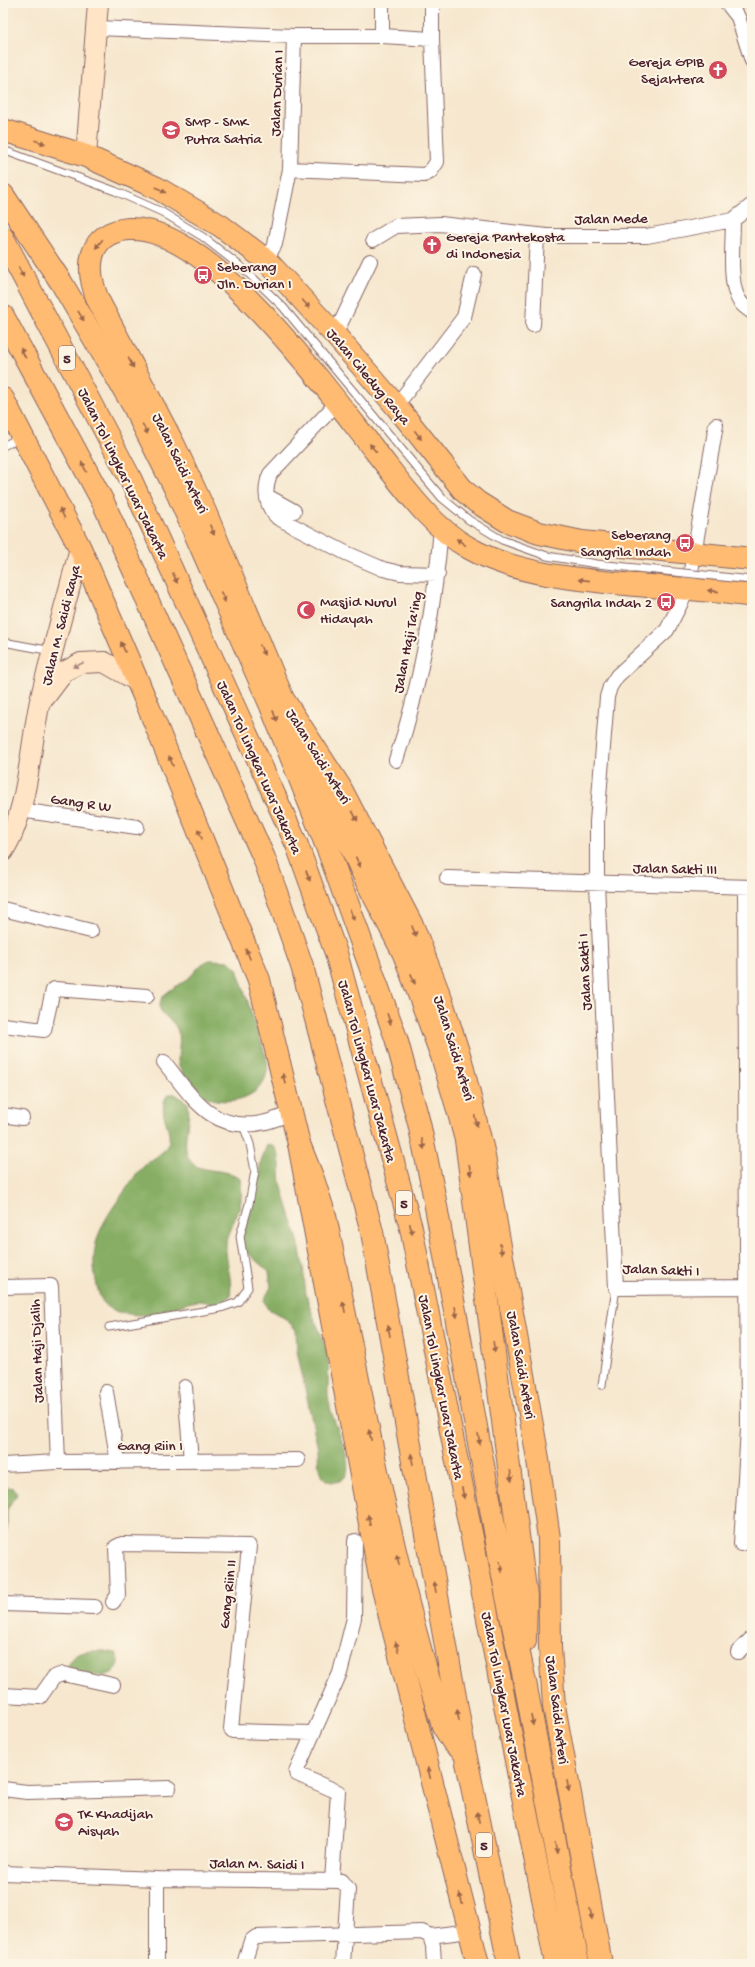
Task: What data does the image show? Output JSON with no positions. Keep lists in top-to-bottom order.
{
  "streets": {
    "main road": [
      "5",
      "Jalan Ciledug Raya",
      "Jalan Saidi Arteri",
      "Jalan Tol Lingkar Luar Jakarta"
    ],
    "street": [
      "Jalan Durian I",
      "Jalan Mede",
      "Jalan M. Saidi Raya",
      "Jalan Haji Ta'ing",
      "Gang R W",
      "Jalan Sakti III",
      "Jalan Sakti I",
      "Jalan Haji Djalih",
      "Gang Riin I",
      "Gang Riin II",
      "Jalan M. Saidi I"
    ]
  },
  "crossings": [
    ["Jalan Durian I", "Jalan Ciledug Raya"],
    ["Jalan Ciledug Raya", "Jalan Sakti I"],
    ["Jalan M. Saidi Raya", "Gang R W"],
    ["Jalan Sakti III", "Jalan Sakti I"],
    ["Jalan Haji Djalih", "Gang Riin I"]
  ],
  "places": {
    "church": ["Gereja GPIB Sejahtera", "Gereja Pantekosta di Indonesia"],
    "school or university": ["SMP - SMK Putra Satria", "TK Khadijah Aisyah"],
    "bus stop": ["Seberang Jln. Durian I", "Seberang Sangrila Indah", "Sangrila Indah 2"],
    "mosque": ["Masjid Nurul Hidayah"]
  }
}
